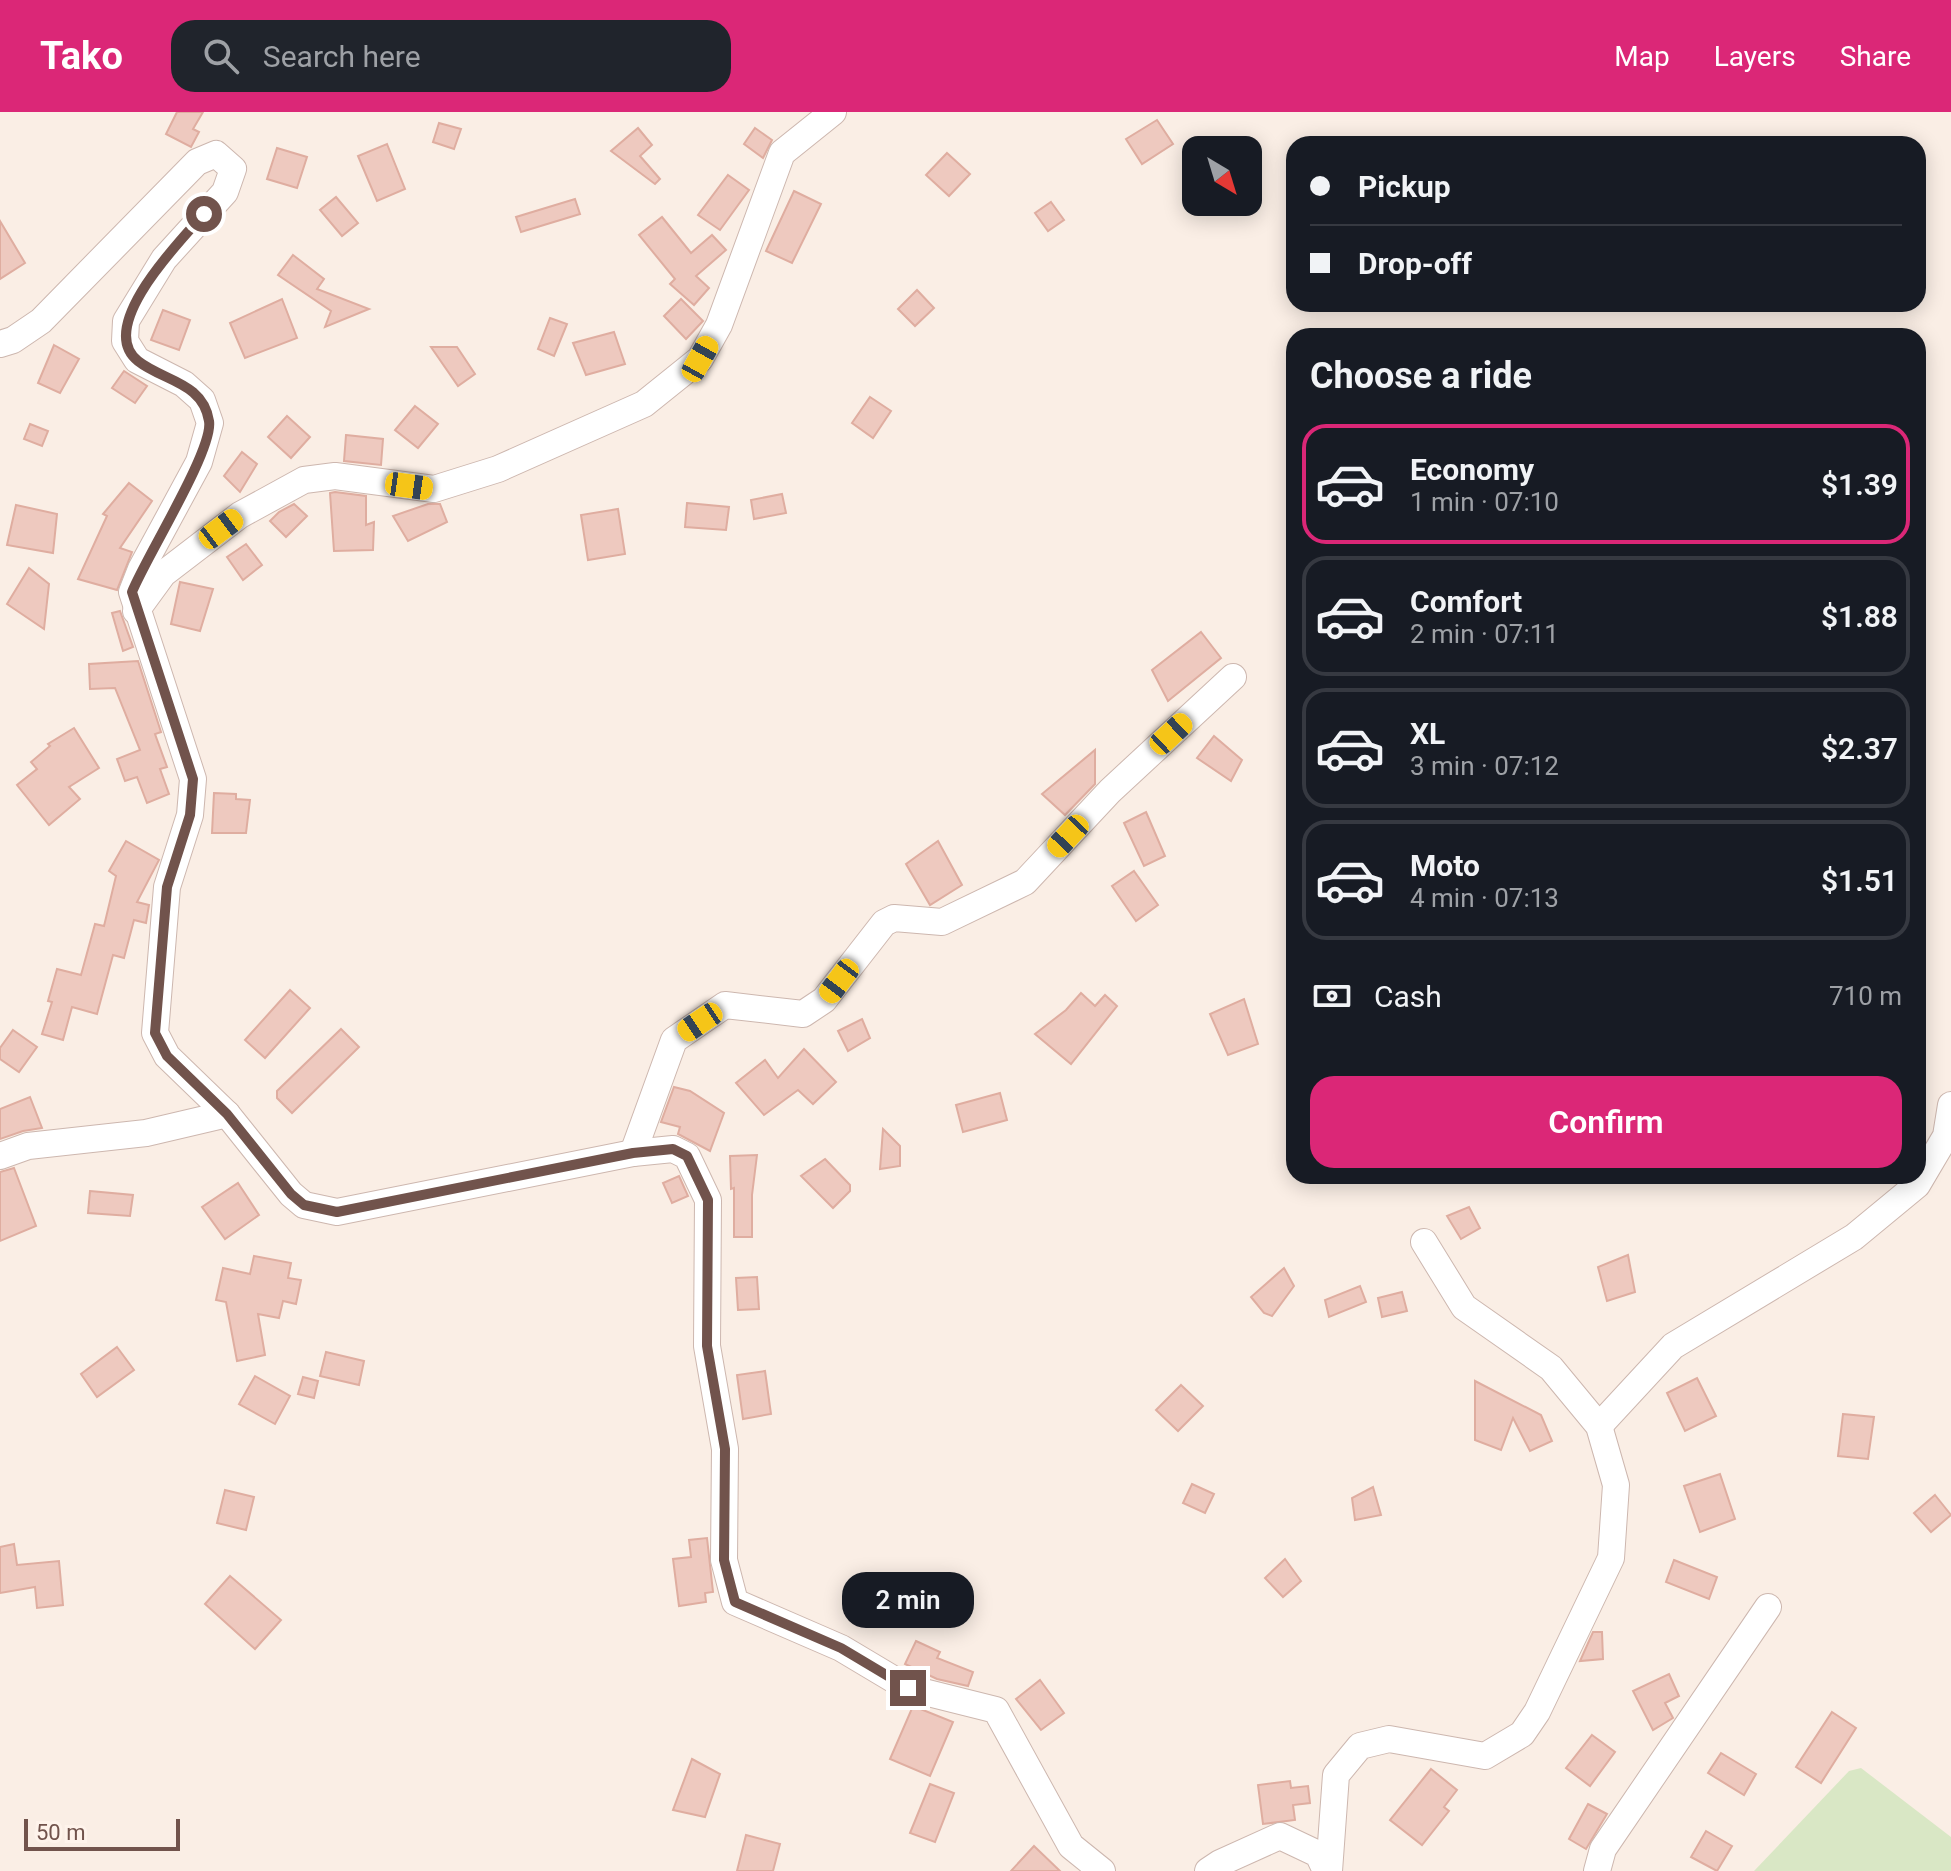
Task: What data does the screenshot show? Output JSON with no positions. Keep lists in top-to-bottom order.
{
  "scale_bar": "50 m",
  "north": "bottom right",
  "page": {
    "header": "Tako",
    "search": "Search here",
    "nav": ["Map", "Layers", "Share"],
    "banner": ["Pickup", "Drop-off"],
    "heading": "Choose a ride",
    "list": [
      {
        "name": "Economy",
        "note": "1 min · 07:10",
        "value": "$1.39"
      },
      {
        "name": "Comfort",
        "note": "2 min · 07:11",
        "value": "$1.88"
      },
      {
        "name": "XL",
        "note": "3 min · 07:12",
        "value": "$2.37"
      },
      {
        "name": "Moto",
        "note": "4 min · 07:13",
        "value": "$1.51"
      }
    ],
    "pay": ["Cash", "710 m"],
    "buttons": "Confirm",
    "bubble": "2 min",
    "scale": "50 m"
  }
}
